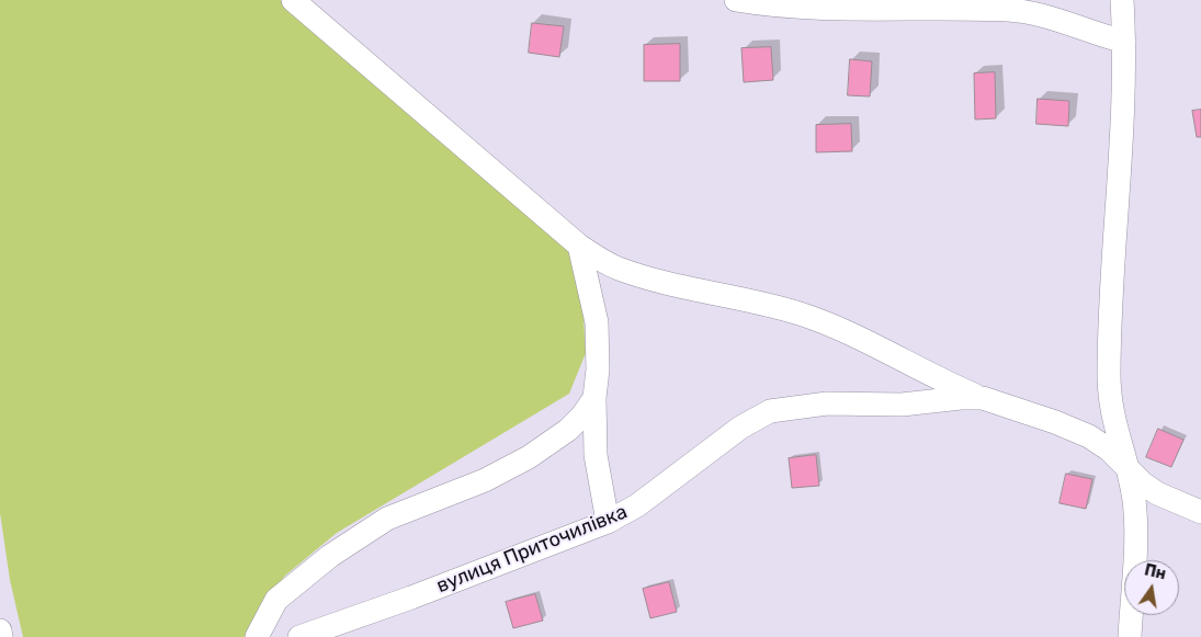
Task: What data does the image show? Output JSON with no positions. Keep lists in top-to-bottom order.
{
  "streets": {
    "street": ["вулиця Приточилівка"]
  },
  "north": "top"
}
